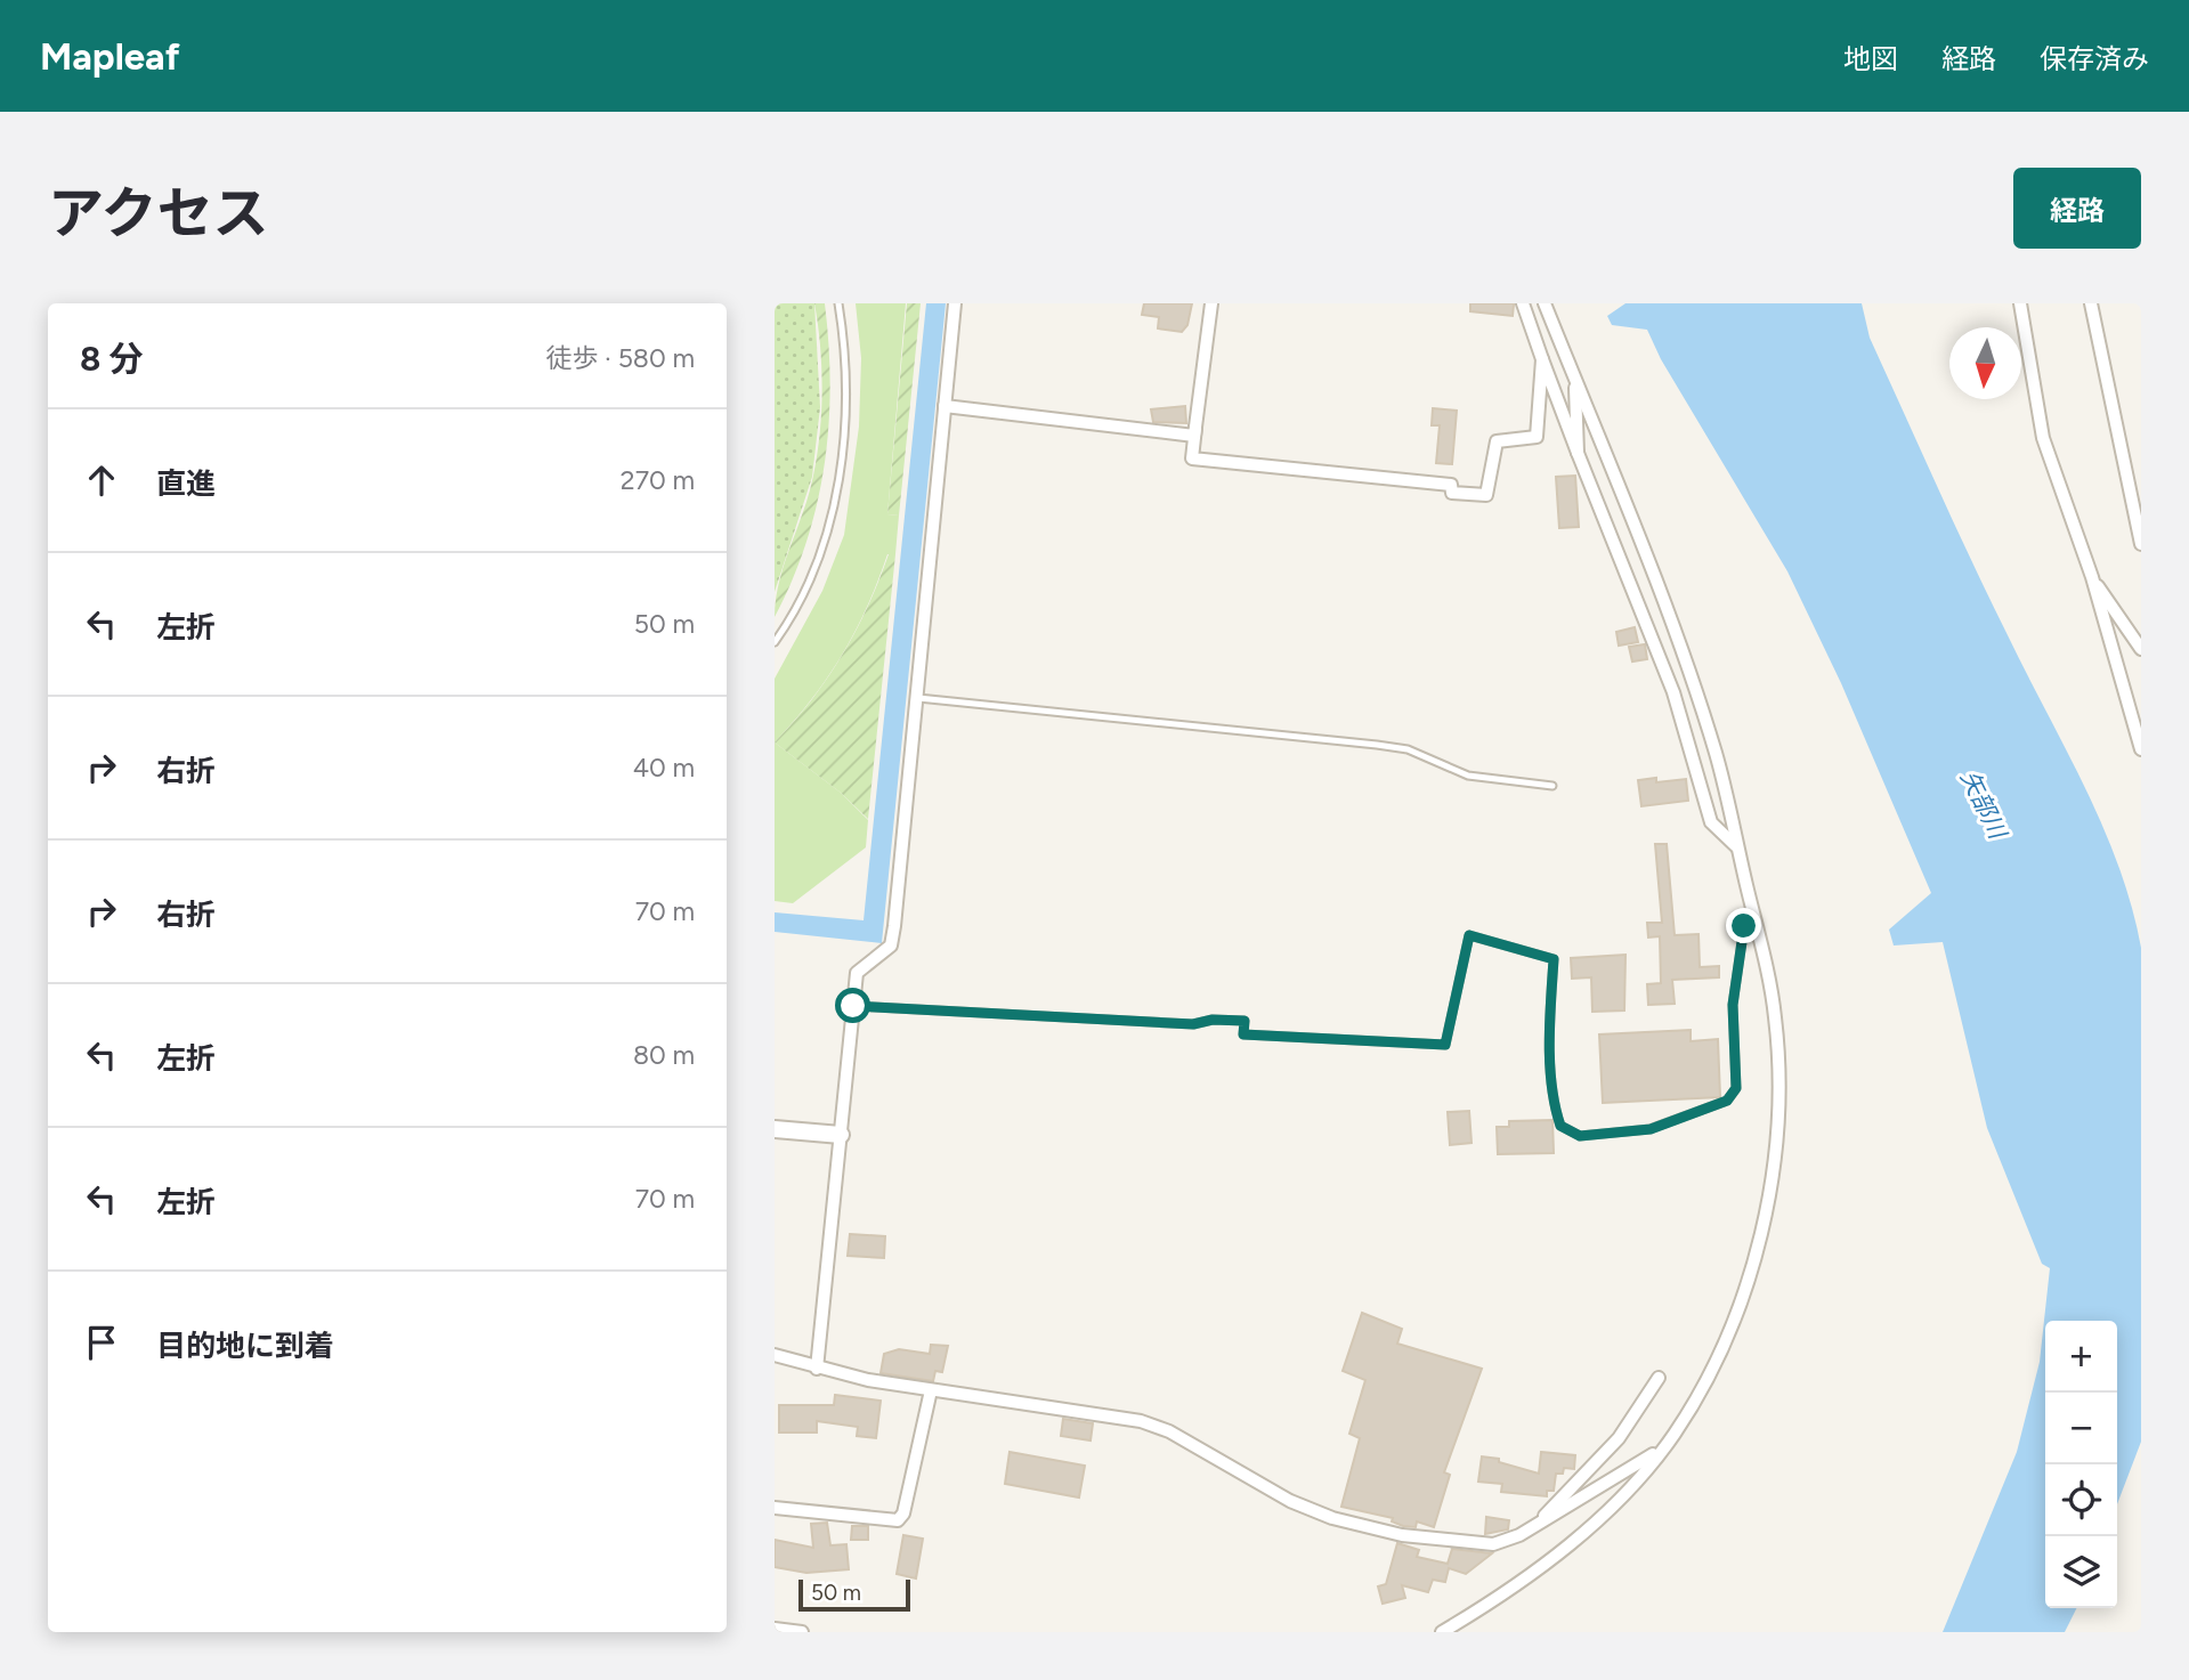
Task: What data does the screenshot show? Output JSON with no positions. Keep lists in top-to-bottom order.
{
  "water": ["矢部川"],
  "scale_bar": "50 m",
  "north": "bottom",
  "page": {
    "header": "Mapleaf",
    "nav": ["地図", "経路", "保存済み"],
    "title": "アクセス",
    "buttons": "経路",
    "heading": ["8 分", "徒歩 · 580 m"],
    "list": [
      ["直進", "270 m"],
      ["左折", "50 m"],
      ["右折", "40 m"],
      ["右折", "70 m"],
      ["左折", "80 m"],
      ["左折", "70 m"],
      "目的地に到着"
    ],
    "map_buttons": ["+", "−"],
    "scale": "50 m"
  }
}
